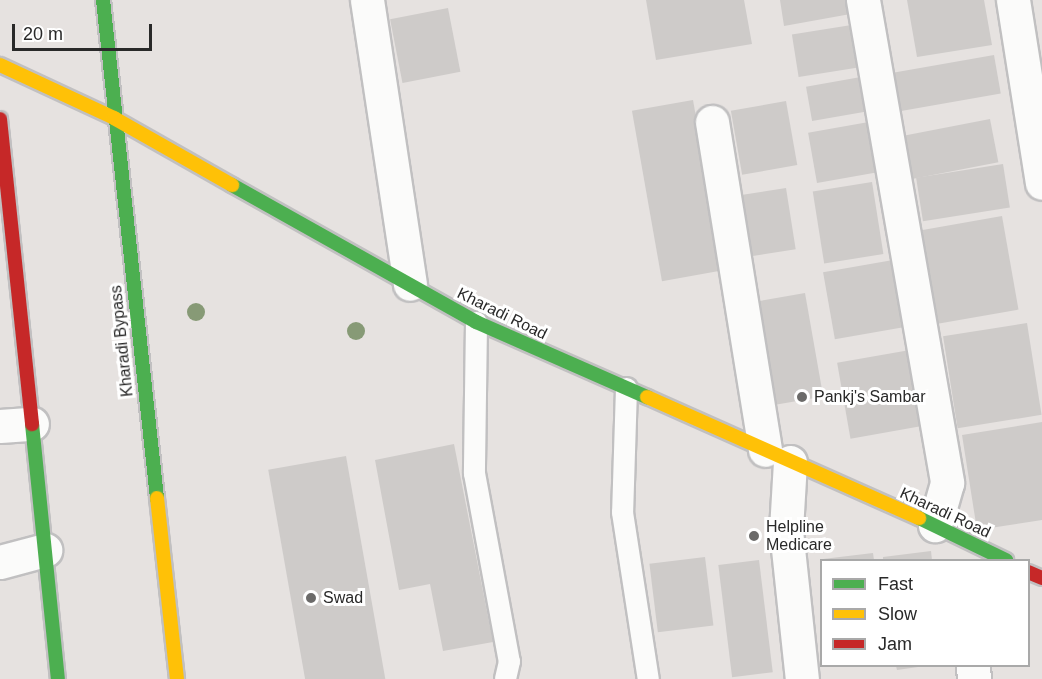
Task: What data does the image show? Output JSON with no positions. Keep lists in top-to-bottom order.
{
  "streets": {
    "main road": ["Kharadi Road", "Kharadi Bypass"]
  },
  "crossings": [
    ["Kharadi Road", "Kharadi Bypass"]
  ],
  "places": ["Pankj's Sambar", "Helpline Medicare", "Swad"],
  "legend": ["Fast", "Slow", "Jam"],
  "scale_bar": "20 m"
}
